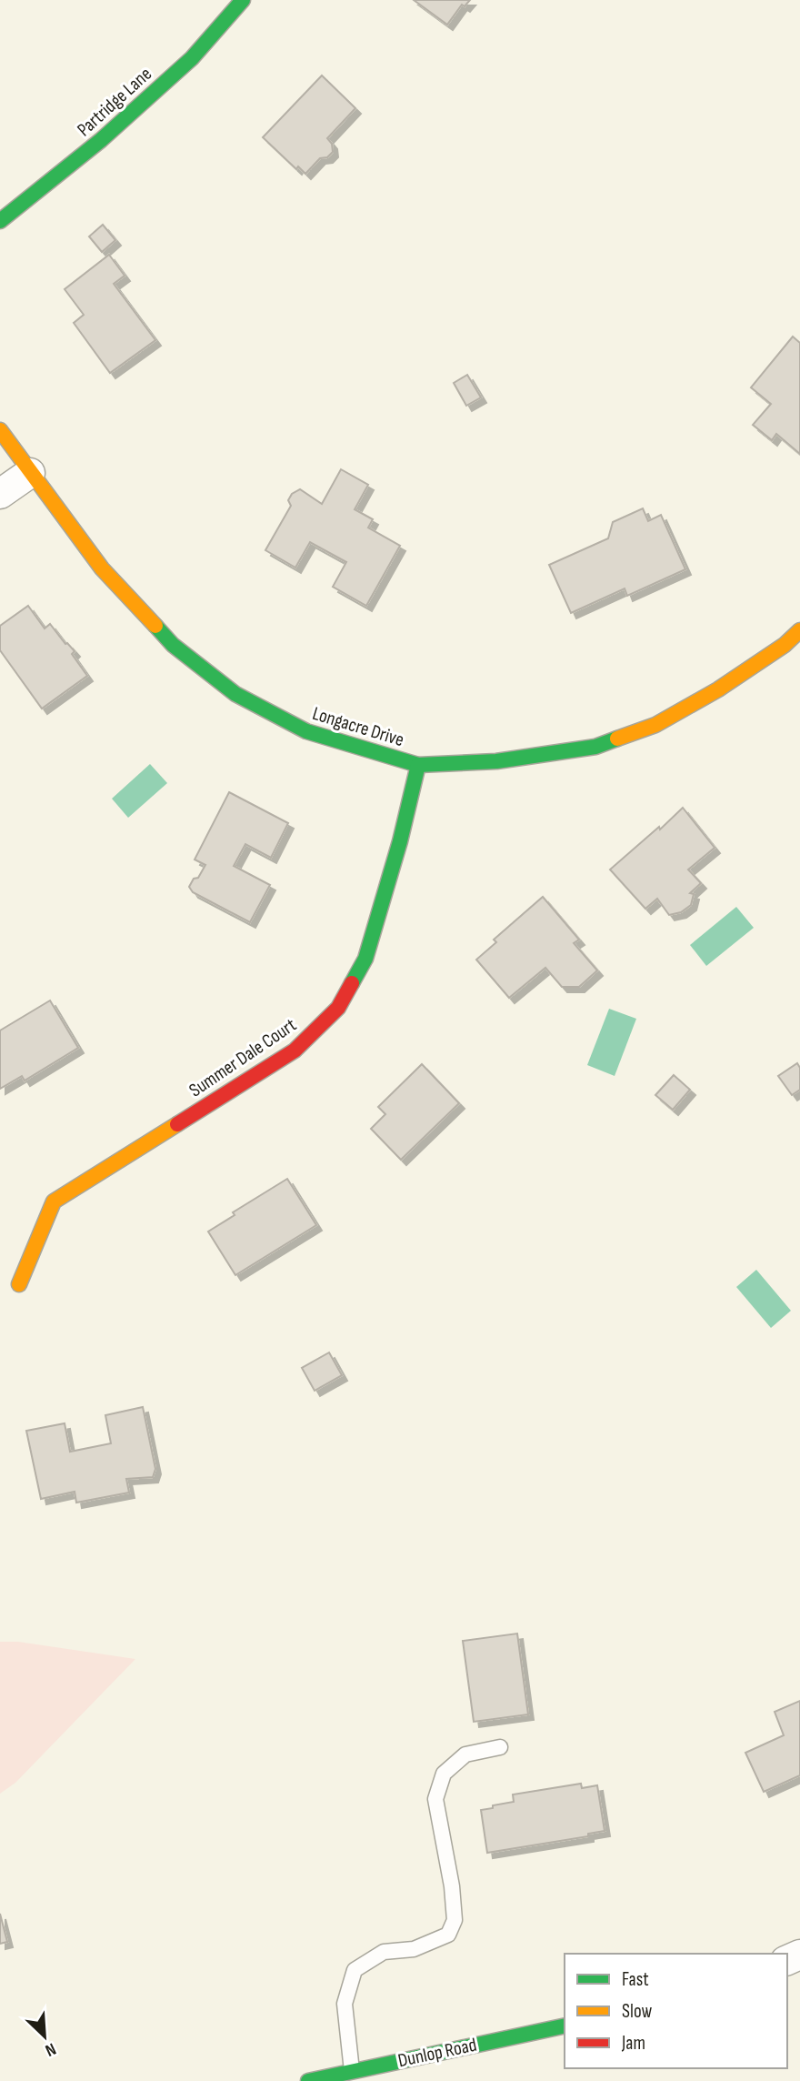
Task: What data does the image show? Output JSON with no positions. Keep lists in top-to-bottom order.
{
  "streets": {
    "street": [
      "Partridge Lane",
      "Longacre Drive",
      "Summer Dale Court",
      "Dunlop Road"
    ]
  },
  "crossings": [
    ["Longacre Drive", "Summer Dale Court"]
  ],
  "legend": ["Fast", "Slow", "Jam"],
  "north": "bottom right"
}
